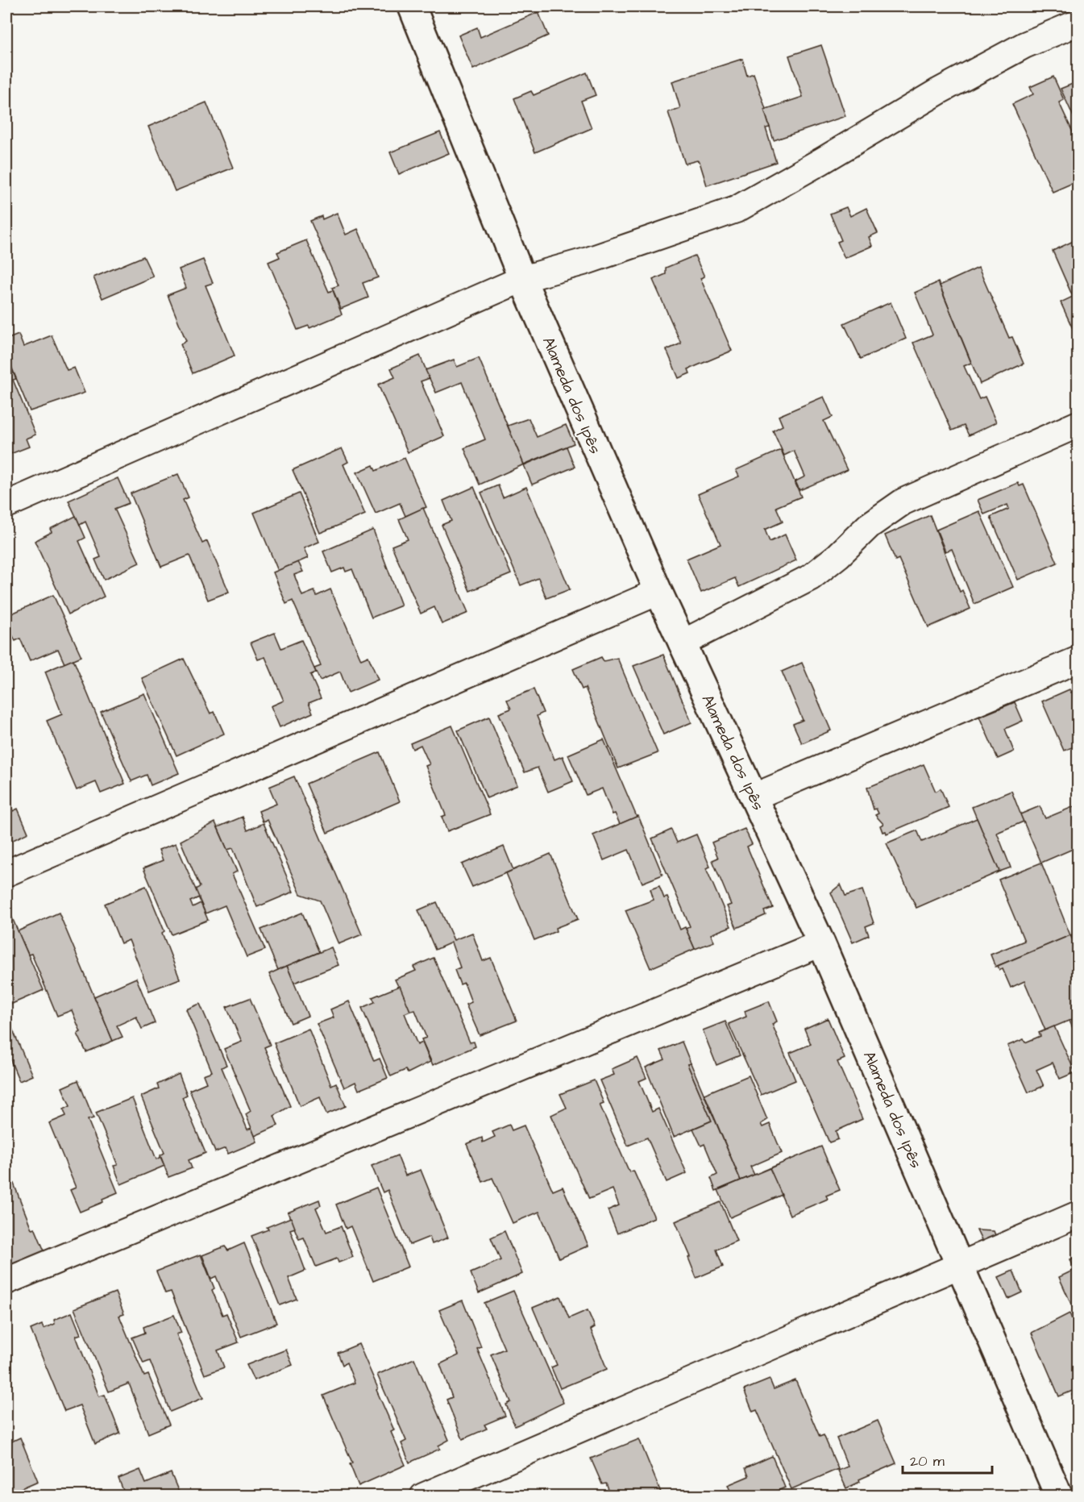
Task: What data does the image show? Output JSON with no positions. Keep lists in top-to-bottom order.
{
  "streets": {
    "street": ["Alameda dos Ipês"]
  },
  "scale_bar": "20 m"
}
